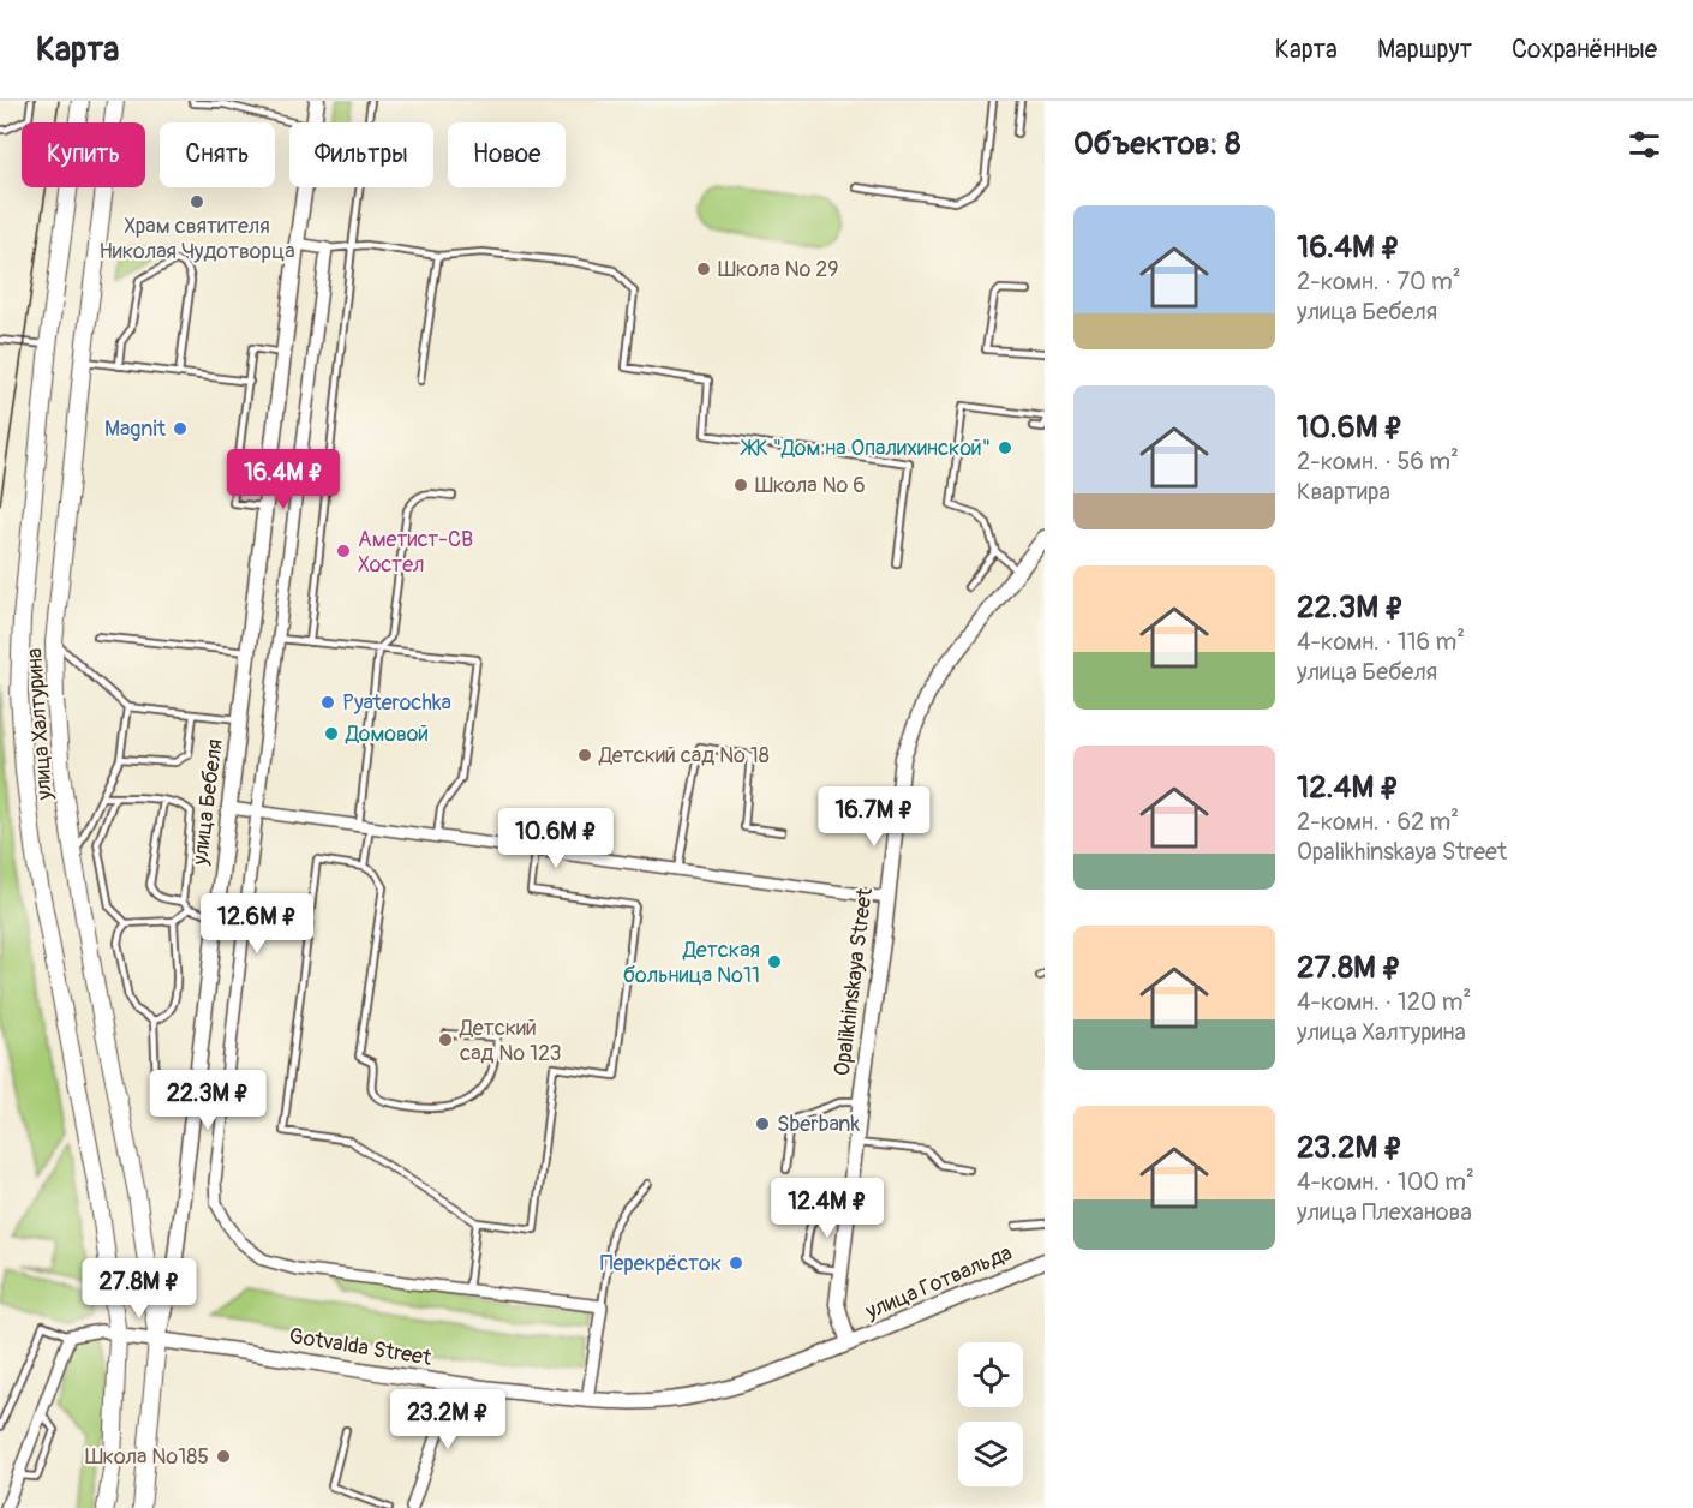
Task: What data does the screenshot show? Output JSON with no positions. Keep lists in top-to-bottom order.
{
  "streets": {
    "main road": [
      "улица Халтурина",
      "улица Бебеля",
      "Opalikhinskaya Street",
      "улица Готвальда",
      "Gotvalda Street"
    ]
  },
  "crossings": [
    ["улица Халтурина", "улица Бебеля"],
    ["улица Халтурина", "Gotvalda Street"],
    ["улица Бебеля", "Gotvalda Street"],
    ["Opalikhinskaya Street", "улица Готвальда"],
    ["Opalikhinskaya Street", "Gotvalda Street"],
    ["улица Готвальда", "Gotvalda Street"]
  ],
  "places": [
    "Храм святителя Николая Чудотворца",
    "Школа № 29",
    "Magnit",
    "ЖК \"Дом на Опалихинской\"",
    "Школа № 6",
    "Аметист-СВ Хостел",
    "Pyaterochka",
    "Домовой",
    "Детский сад № 18",
    "Детская больница №11",
    "Детский сад № 123",
    "Sberbank",
    "Перекрёсток",
    "Школа №185"
  ],
  "page": {
    "header": "Карта",
    "nav": ["Карта", "Маршрут", "Сохранённые"],
    "heading": "Объектов: 8",
    "chip": [
      "Купить",
      "Снять",
      "Фильтры",
      "Новое"
    ],
    "list": [
      {
        "name": "16.4M ₽",
        "note": "2-комн. · 70 m² · улица Бебеля"
      },
      {
        "name": "10.6M ₽",
        "note": "2-комн. · 56 m² · Квартира"
      },
      {
        "name": "22.3M ₽",
        "note": "4-комн. · 116 m² · улица Бебеля"
      },
      {
        "name": "12.4M ₽",
        "note": "2-комн. · 62 m² · Opalikhinskaya Street"
      },
      {
        "name": "27.8M ₽",
        "note": "4-комн. · 120 m² · улица Халтурина"
      },
      {
        "name": "23.2M ₽",
        "note": "4-комн. · 100 m² · улица Плеханова"
      }
    ],
    "price": [
      "16.4M ₽",
      "16.7M ₽",
      "10.6M ₽",
      "12.6M ₽",
      "22.3M ₽",
      "12.4M ₽",
      "27.8M ₽",
      "23.2M ₽"
    ]
  }
}
